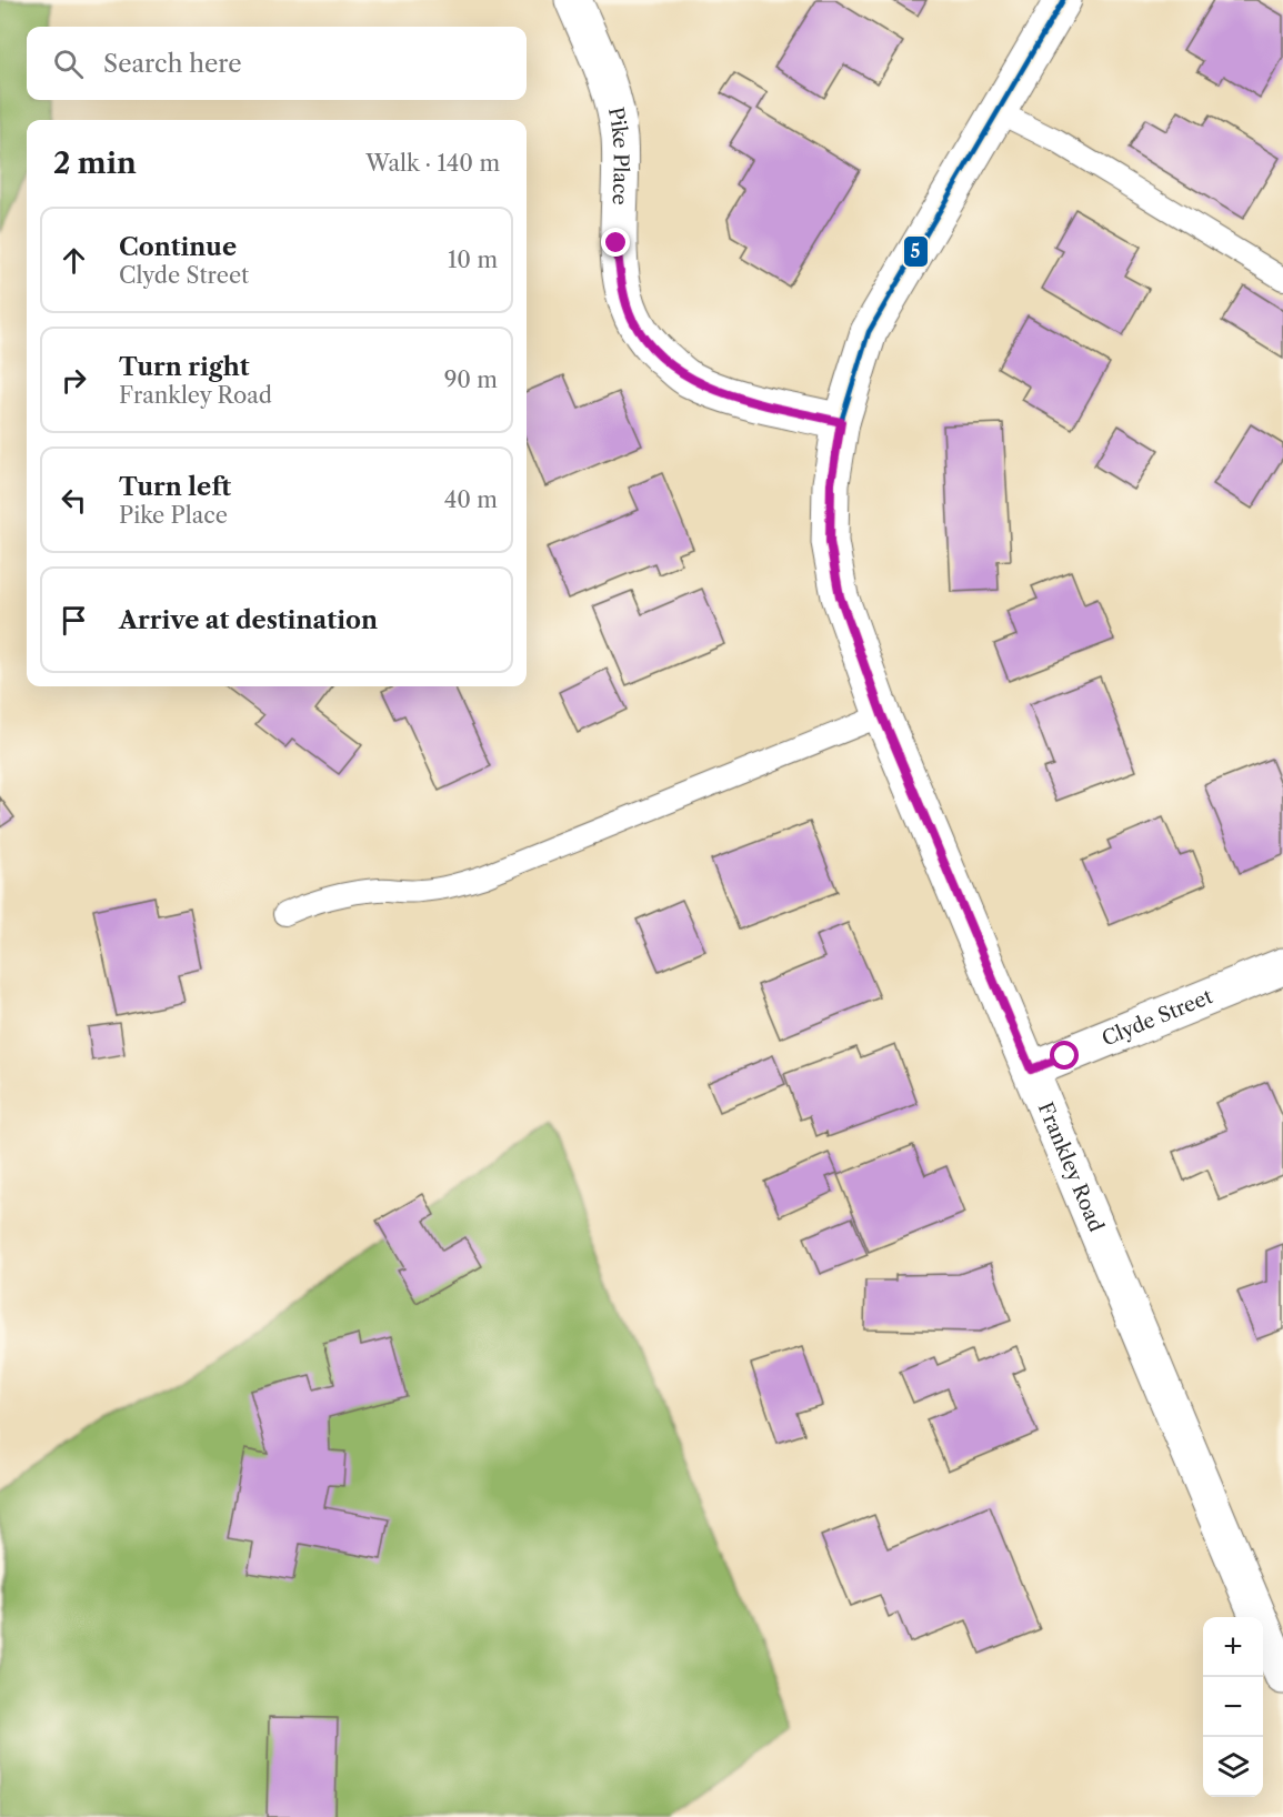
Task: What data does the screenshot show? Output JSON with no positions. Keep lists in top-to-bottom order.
{
  "streets": {
    "street": ["Pike Place", "Clyde Street", "Frankley Road"]
  },
  "crossings": [
    ["Pike Place", "Frankley Road"],
    ["Clyde Street", "Frankley Road"]
  ],
  "lines": ["transit line 5"],
  "page": {
    "search": "Search here",
    "heading": ["2 min", "Walk · 140 m"],
    "list": [
      ["Continue", "Clyde Street", "10 m"],
      ["Turn right", "Frankley Road", "90 m"],
      ["Turn left", "Pike Place", "40 m"],
      "Arrive at destination"
    ],
    "map_buttons": ["+", "−"]
  }
}
